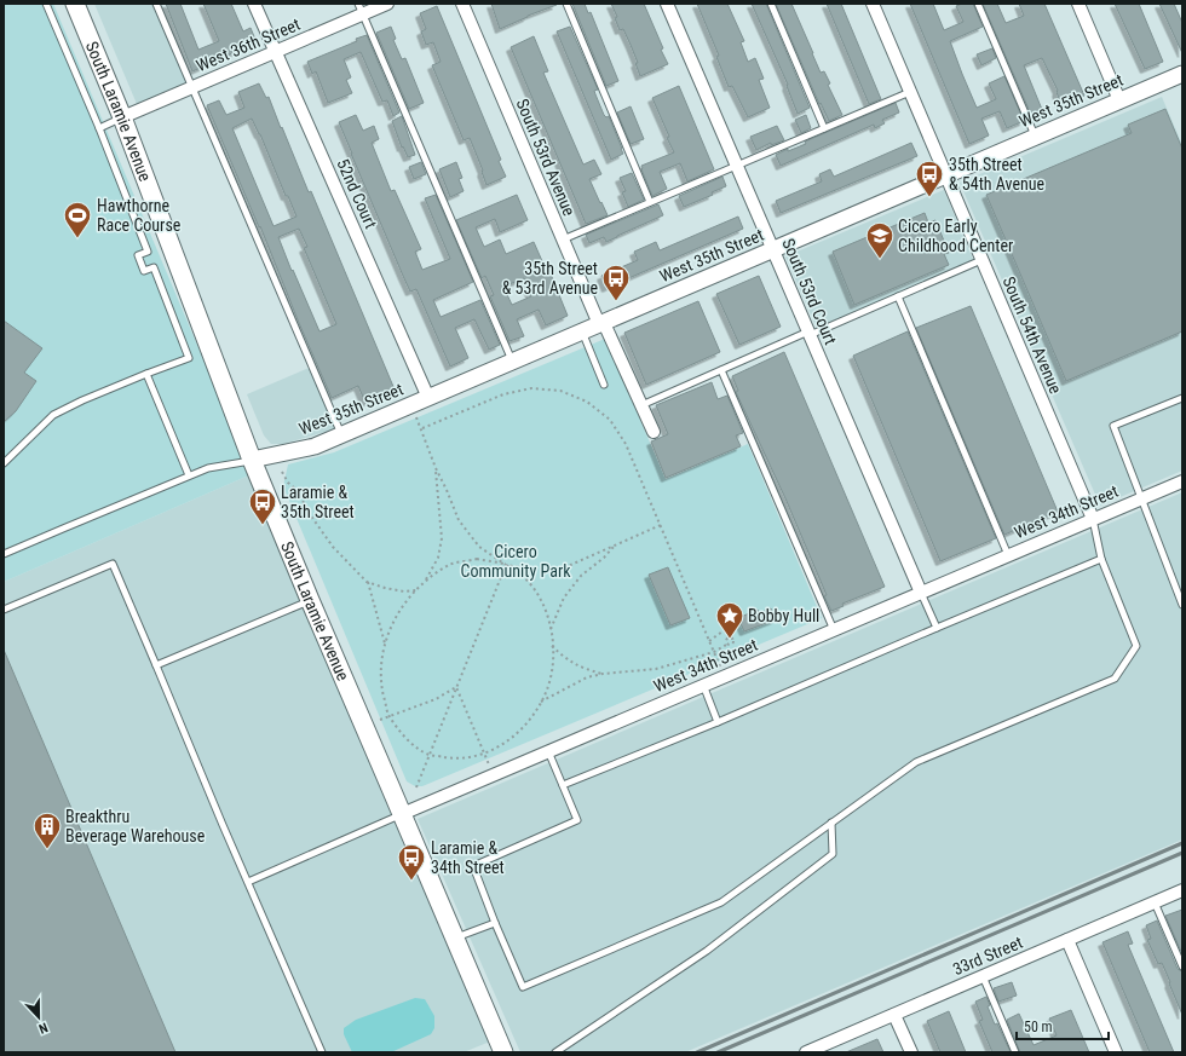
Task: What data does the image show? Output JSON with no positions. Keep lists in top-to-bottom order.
{
  "streets": {
    "main road": ["South Laramie Avenue"],
    "street": [
      "West 36th Street",
      "West 35th Street",
      "South 53rd Avenue",
      "52nd Court",
      "South 53rd Court",
      "South 54th Avenue",
      "West 34th Street",
      "33rd Street"
    ]
  },
  "crossings": [
    ["West 36th Street", "South Laramie Avenue"],
    ["West 36th Street", "52nd Court"],
    ["West 35th Street", "South Laramie Avenue"],
    ["West 35th Street", "South 53rd Avenue"],
    ["West 35th Street", "52nd Court"],
    ["West 35th Street", "South 53rd Court"],
    ["West 35th Street", "South 54th Avenue"],
    ["South Laramie Avenue", "West 34th Street"],
    ["South 53rd Court", "West 34th Street"],
    ["South 54th Avenue", "West 34th Street"]
  ],
  "parks": ["Cicero Community Park"],
  "places": {
    "bus stop": [
      "35th Street & 54th Avenue",
      "35th Street & 53rd Avenue",
      "Laramie & 35th Street",
      "Laramie & 34th Street"
    ],
    "sports": ["Hawthorne Race Course"],
    "school or university": ["Cicero Early Childhood Center"],
    "place": ["Bobby Hull"],
    "building": ["Breakthru Beverage Warehouse"]
  },
  "scale_bar": "50 m",
  "north": "bottom"
}
